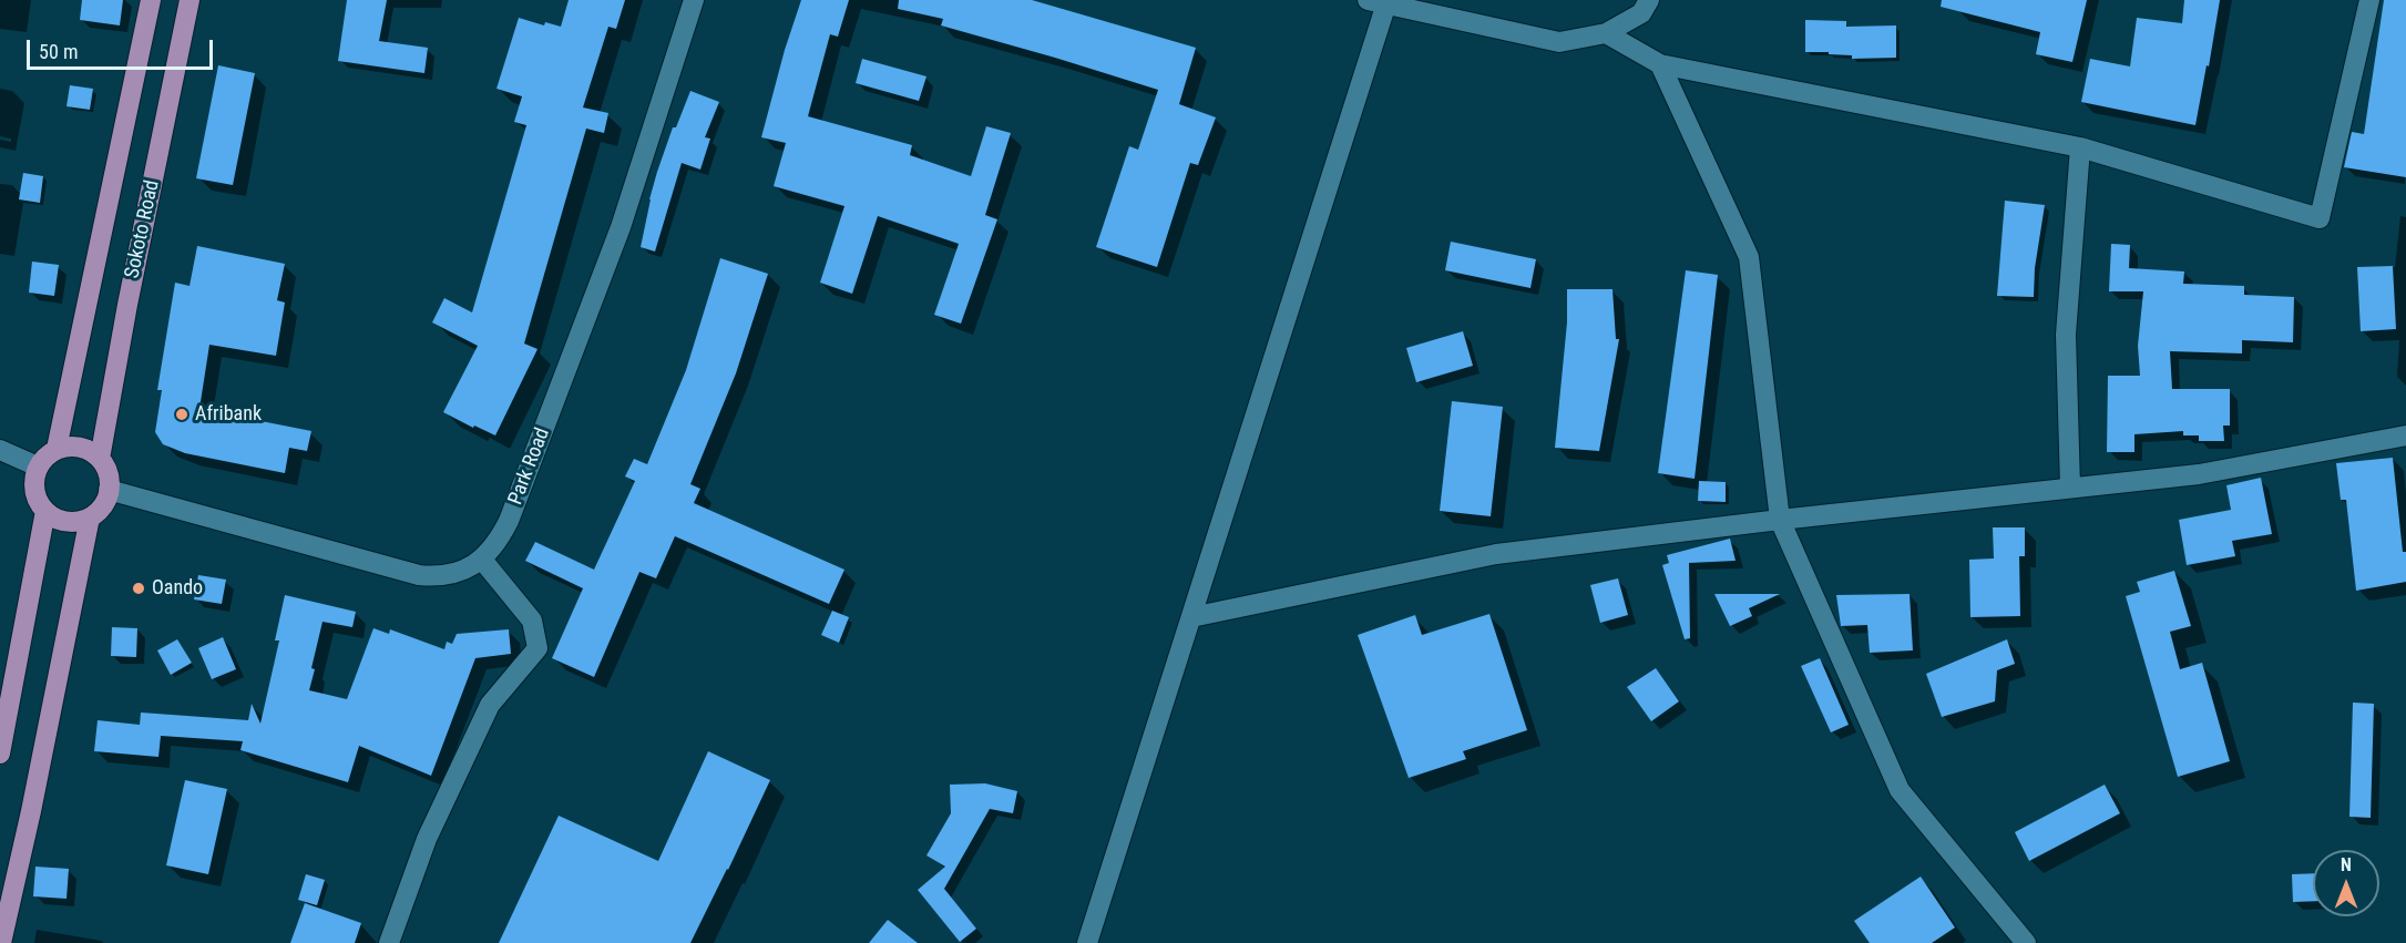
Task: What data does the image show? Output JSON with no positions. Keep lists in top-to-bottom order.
{
  "streets": {
    "main road": ["Sokoto Road"],
    "street": ["Park Road"]
  },
  "crossings": [
    ["Sokoto Road", "Park Road"]
  ],
  "places": ["Afribank", "Oando"],
  "scale_bar": "50 m",
  "north": "top"
}
